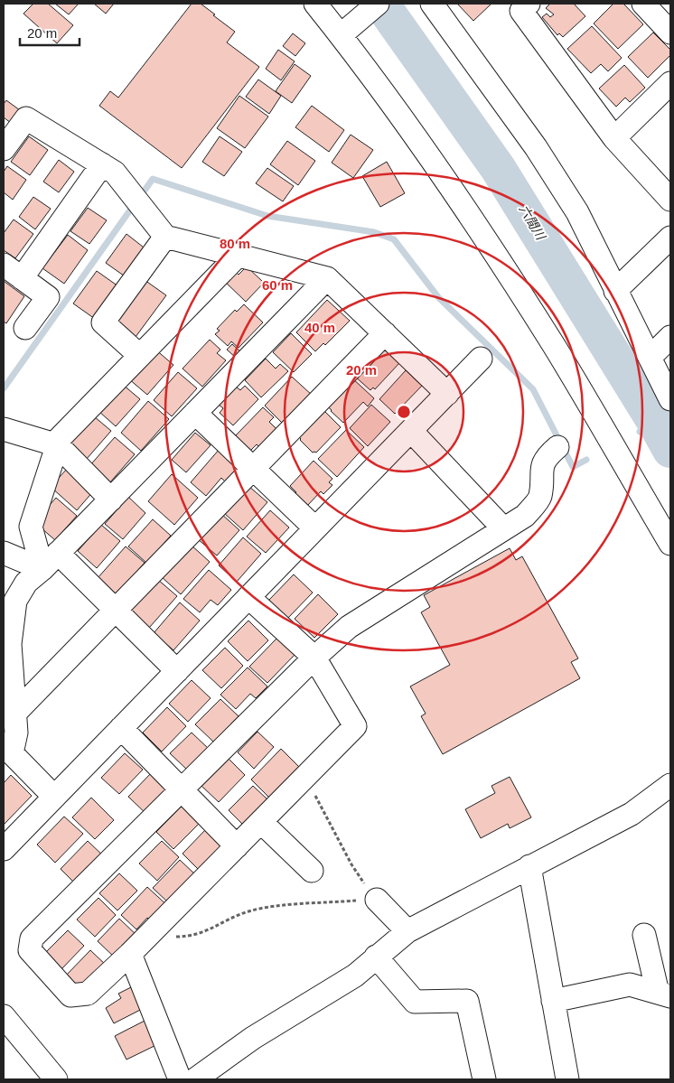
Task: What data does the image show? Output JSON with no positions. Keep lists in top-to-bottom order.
{
  "water": ["六間川"],
  "scale_bar": "20 m",
  "rings": [
    "80 m",
    "60 m",
    "40 m",
    "20 m"
  ]
}
